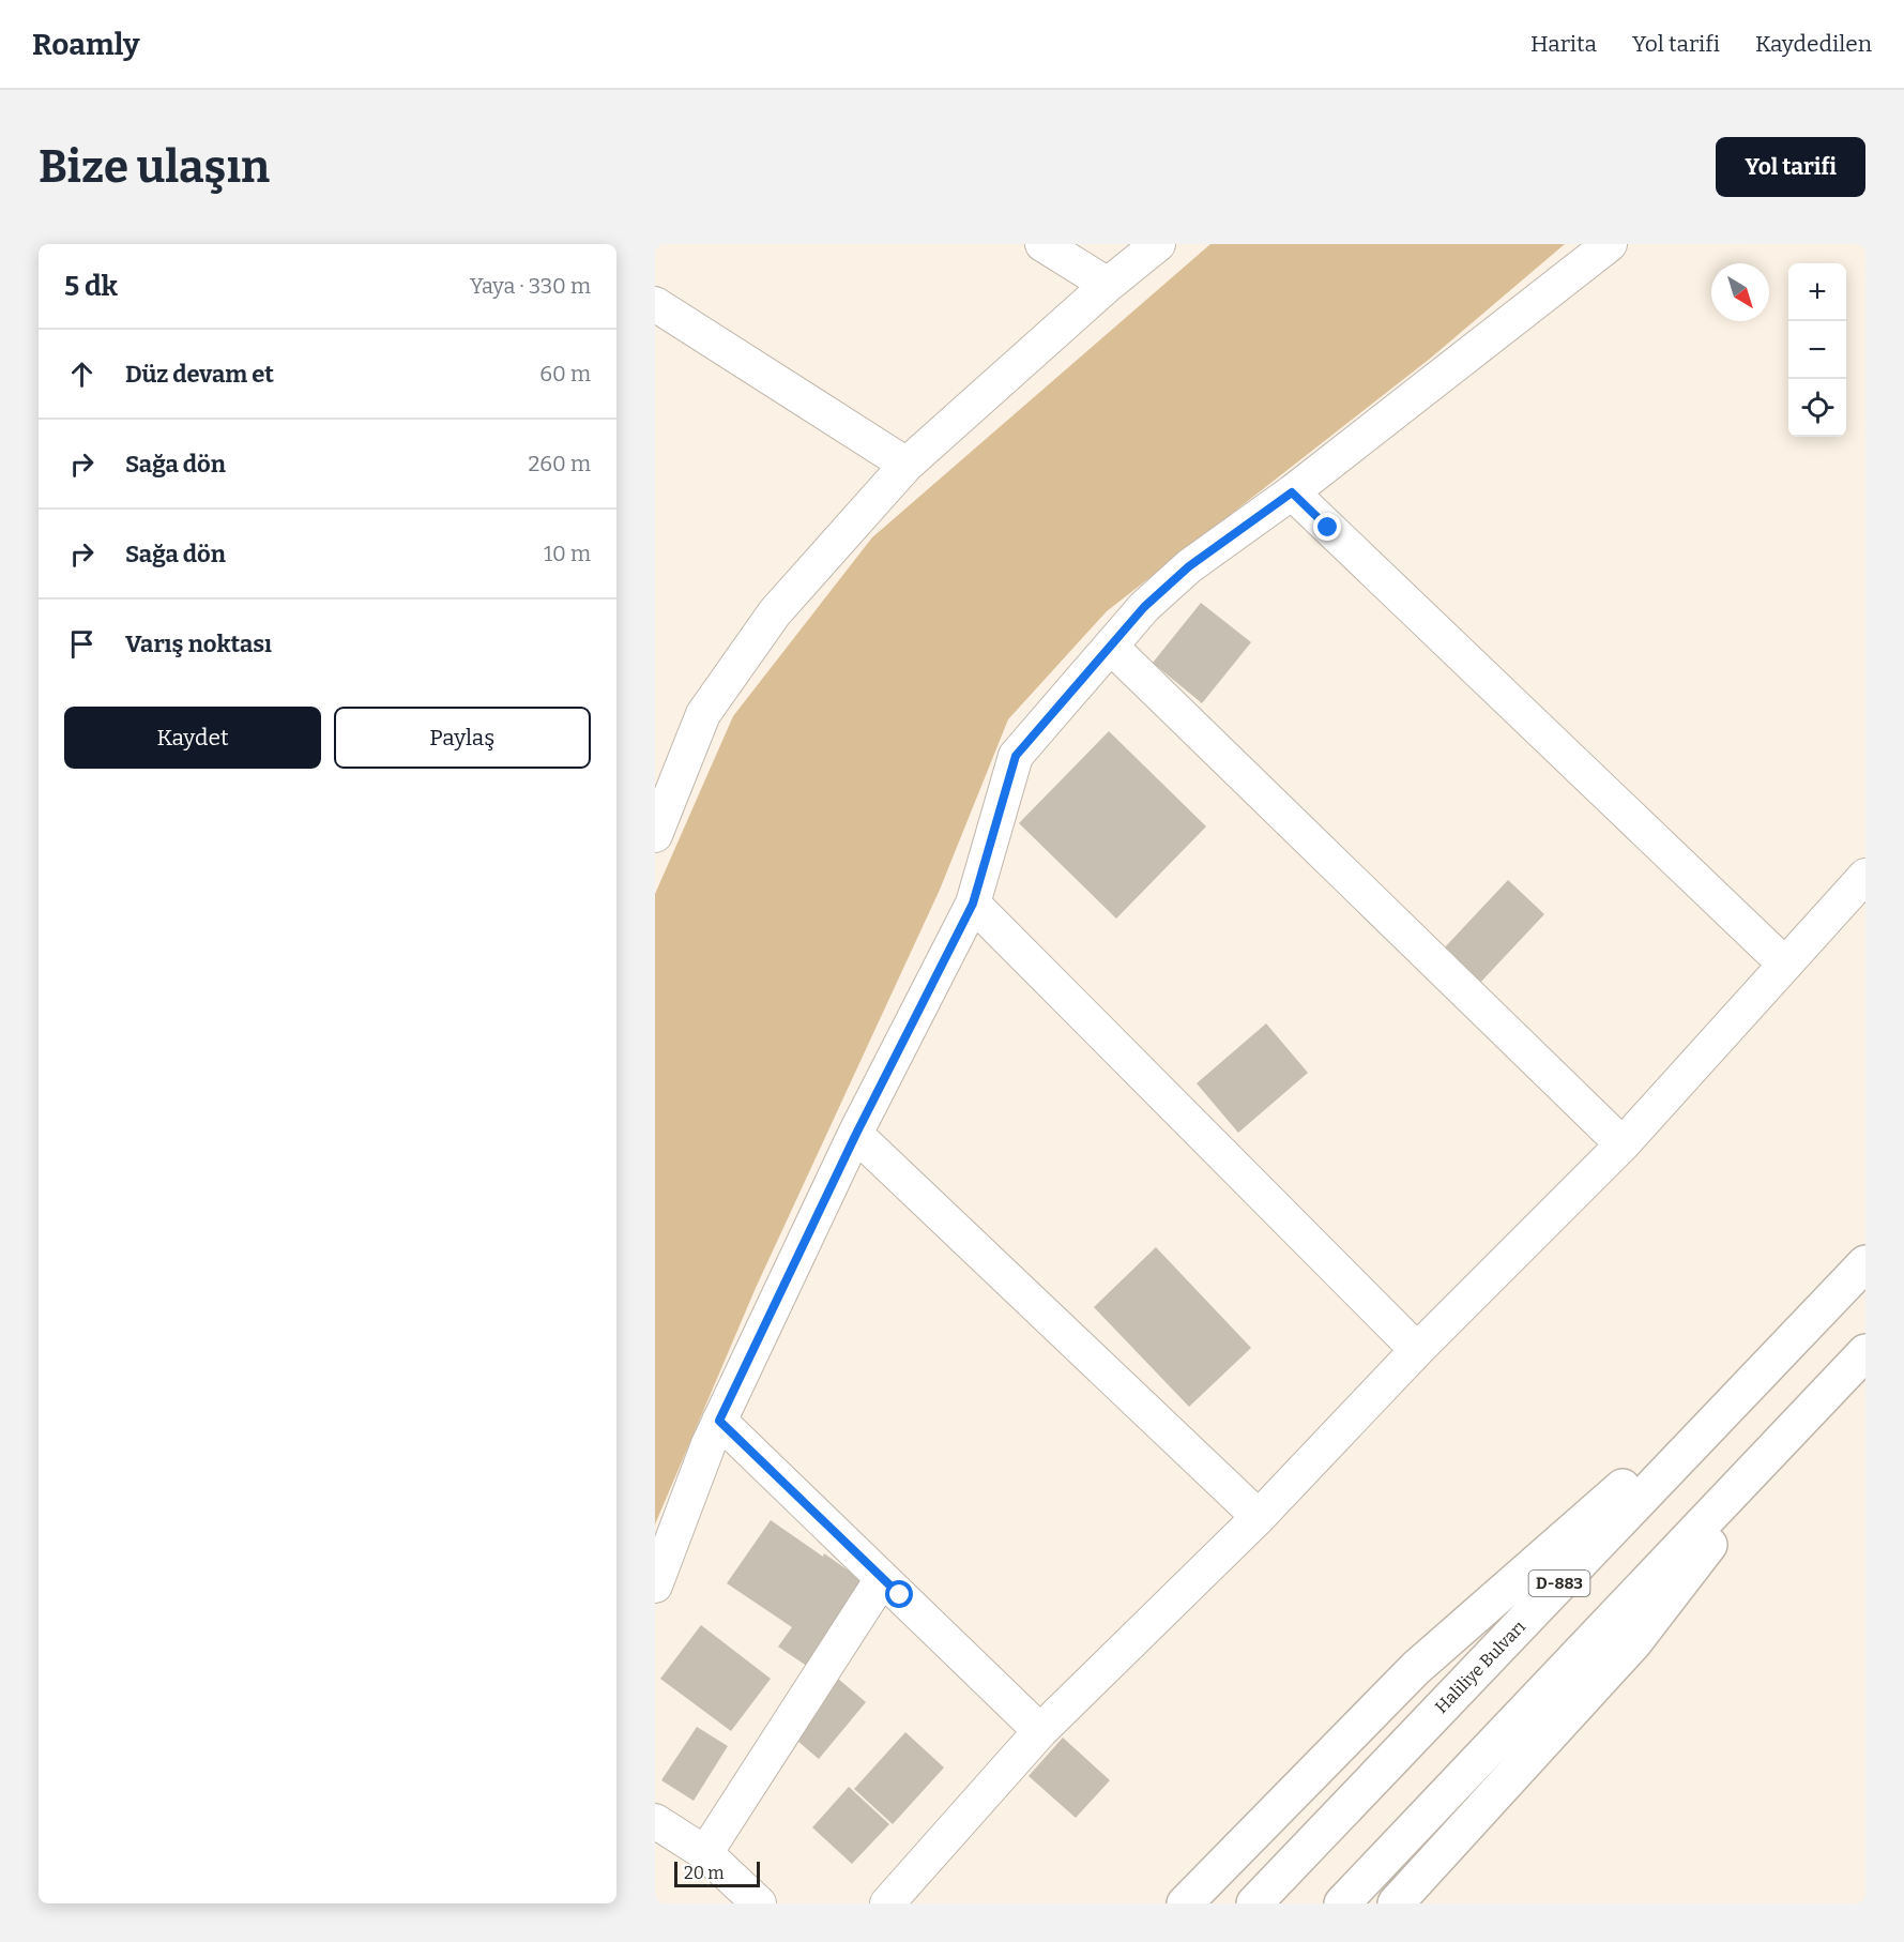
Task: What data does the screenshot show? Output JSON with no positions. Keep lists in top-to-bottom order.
{
  "streets": {
    "highway": ["D-883", "Haliliye Bulvarı"]
  },
  "scale_bar": "20 m",
  "north": "bottom right",
  "page": {
    "header": "Roamly",
    "nav": ["Harita", "Yol tarifi", "Kaydedilen"],
    "buttons": [
      "Yol tarifi",
      ["Kaydet", "Paylaş"]
    ],
    "title": "Bize ulaşın",
    "heading": ["5 dk", "Yaya · 330 m"],
    "map_buttons": ["+", "−"],
    "list": [
      ["Düz devam et", "60 m"],
      ["Sağa dön", "260 m"],
      ["Sağa dön", "10 m"],
      "Varış noktası"
    ],
    "scale": "20 m"
  }
}
